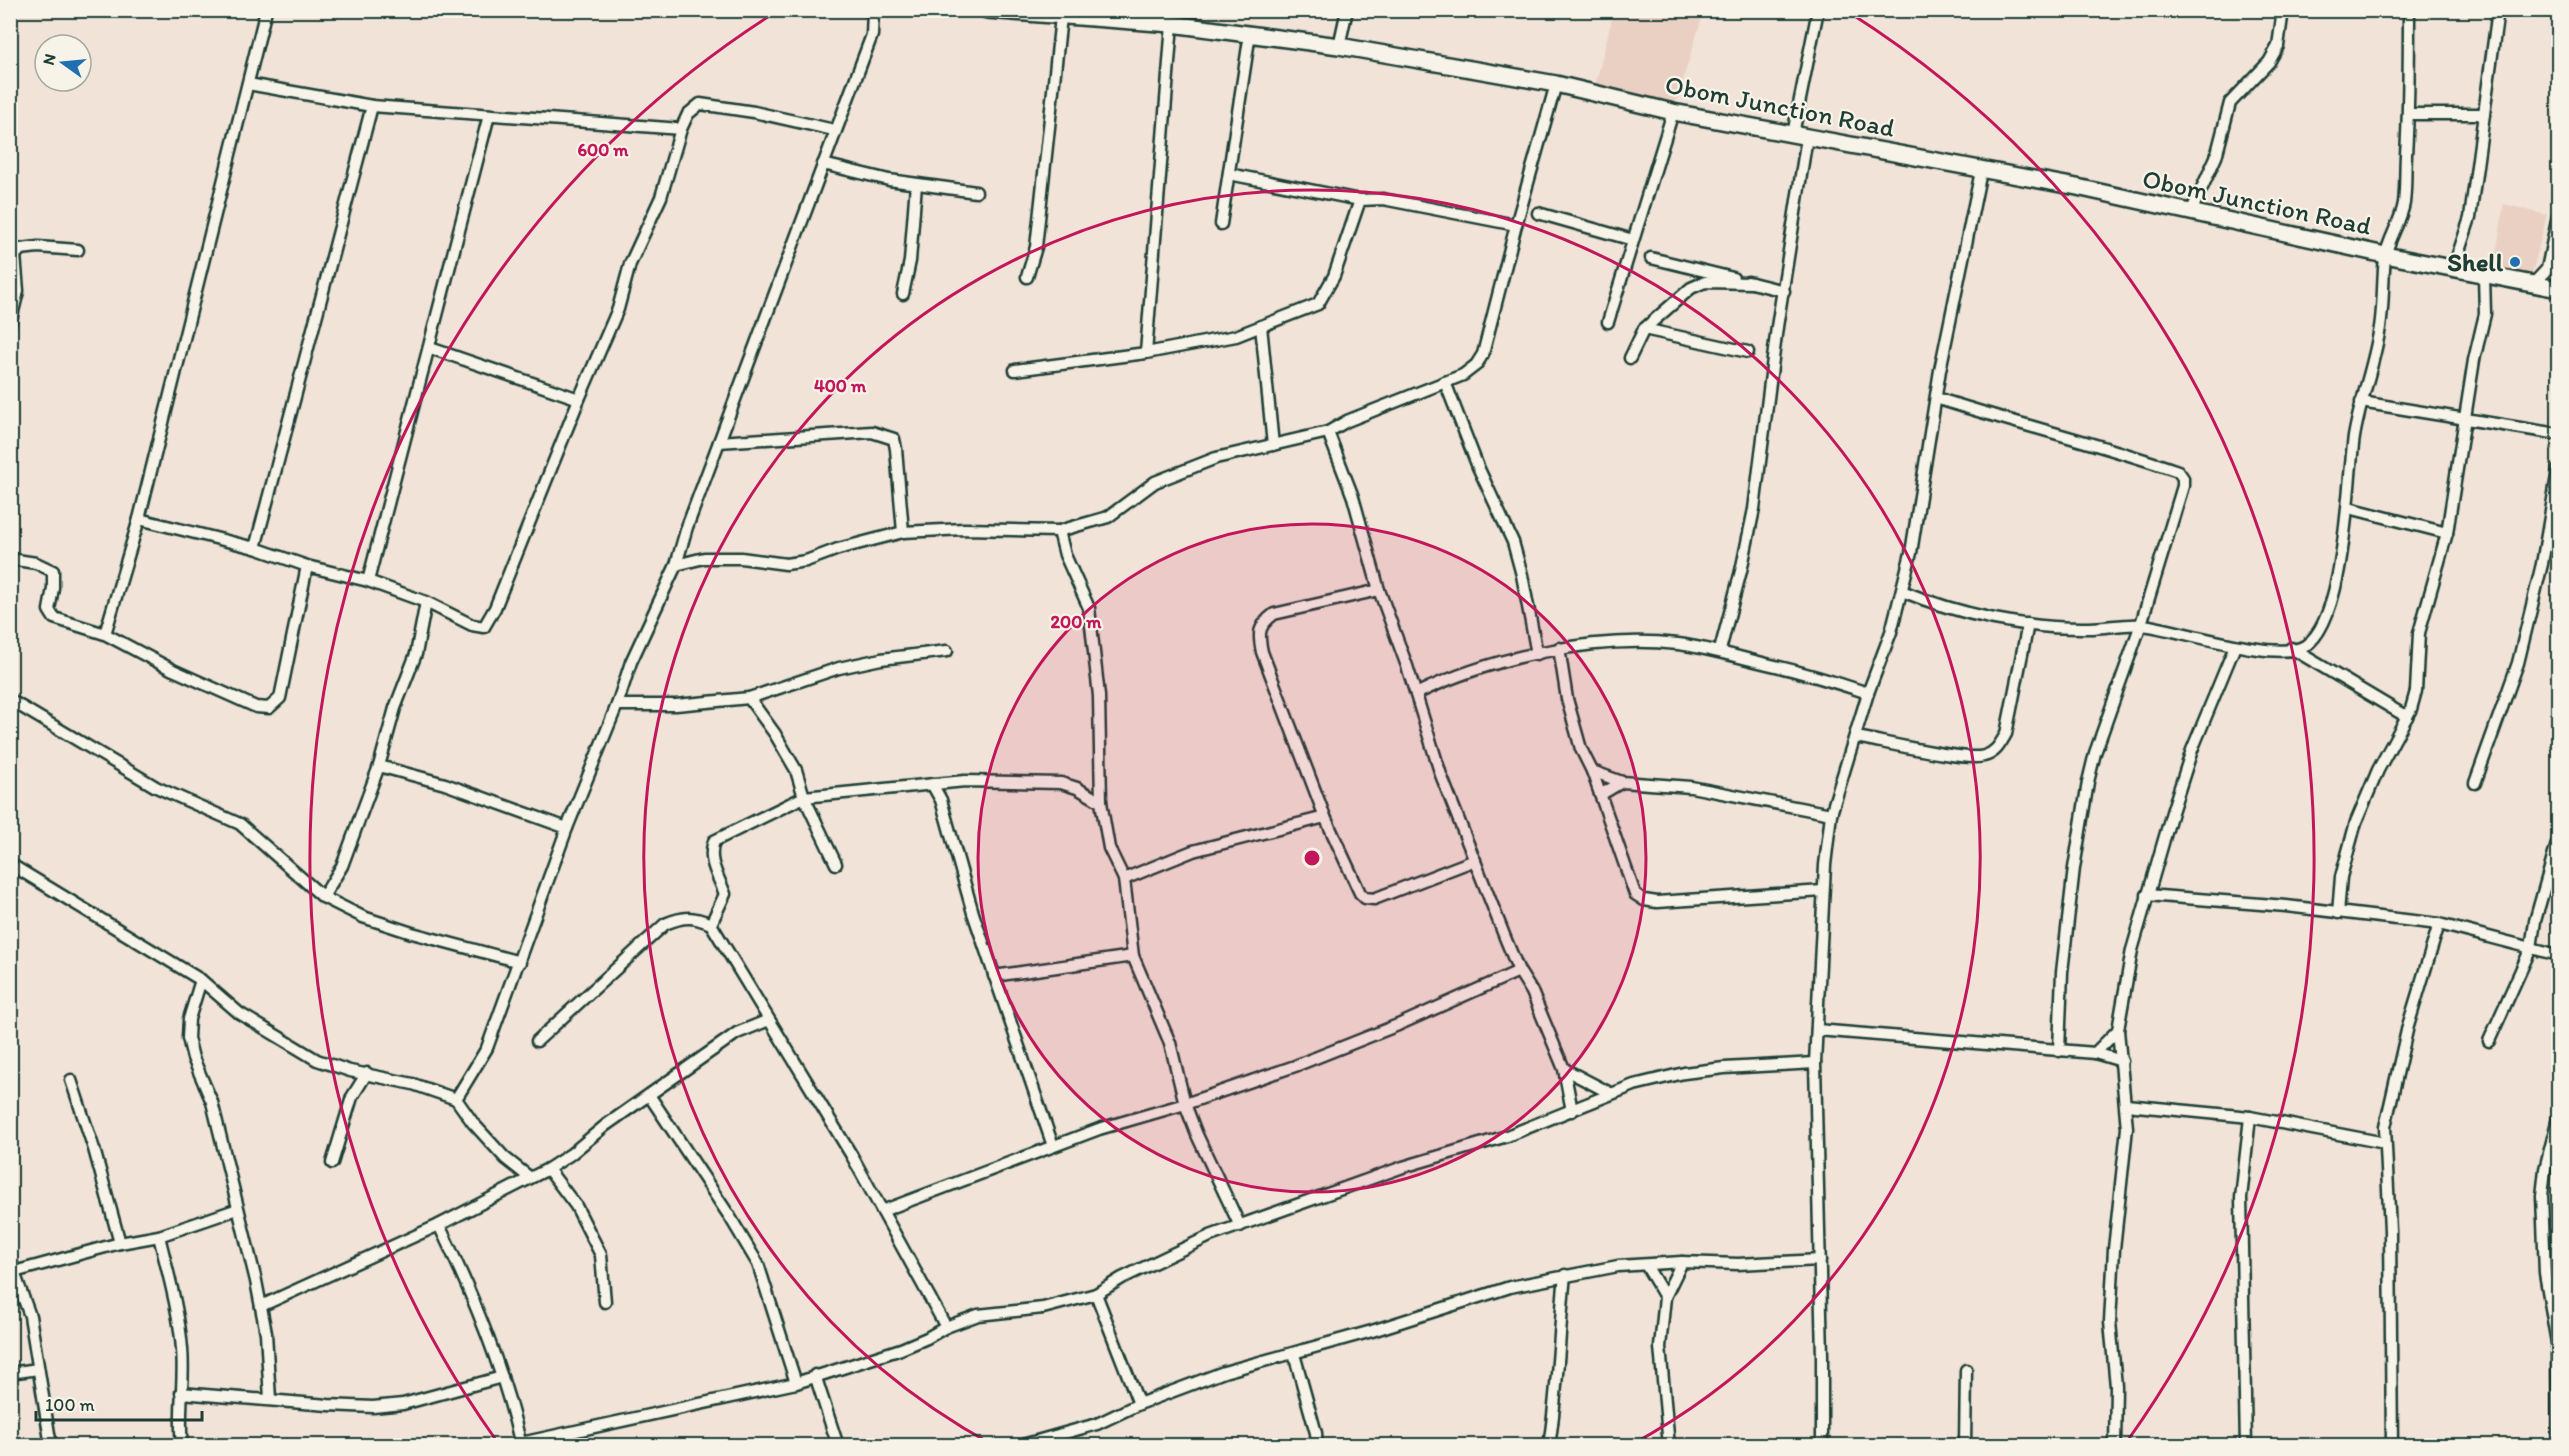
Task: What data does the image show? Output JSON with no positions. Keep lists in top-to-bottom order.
{
  "streets": {
    "main road": ["Obom Junction Road"]
  },
  "places": ["Shell"],
  "scale_bar": "100 m",
  "north": "left",
  "rings": ["600 m", "400 m", "200 m"]
}
